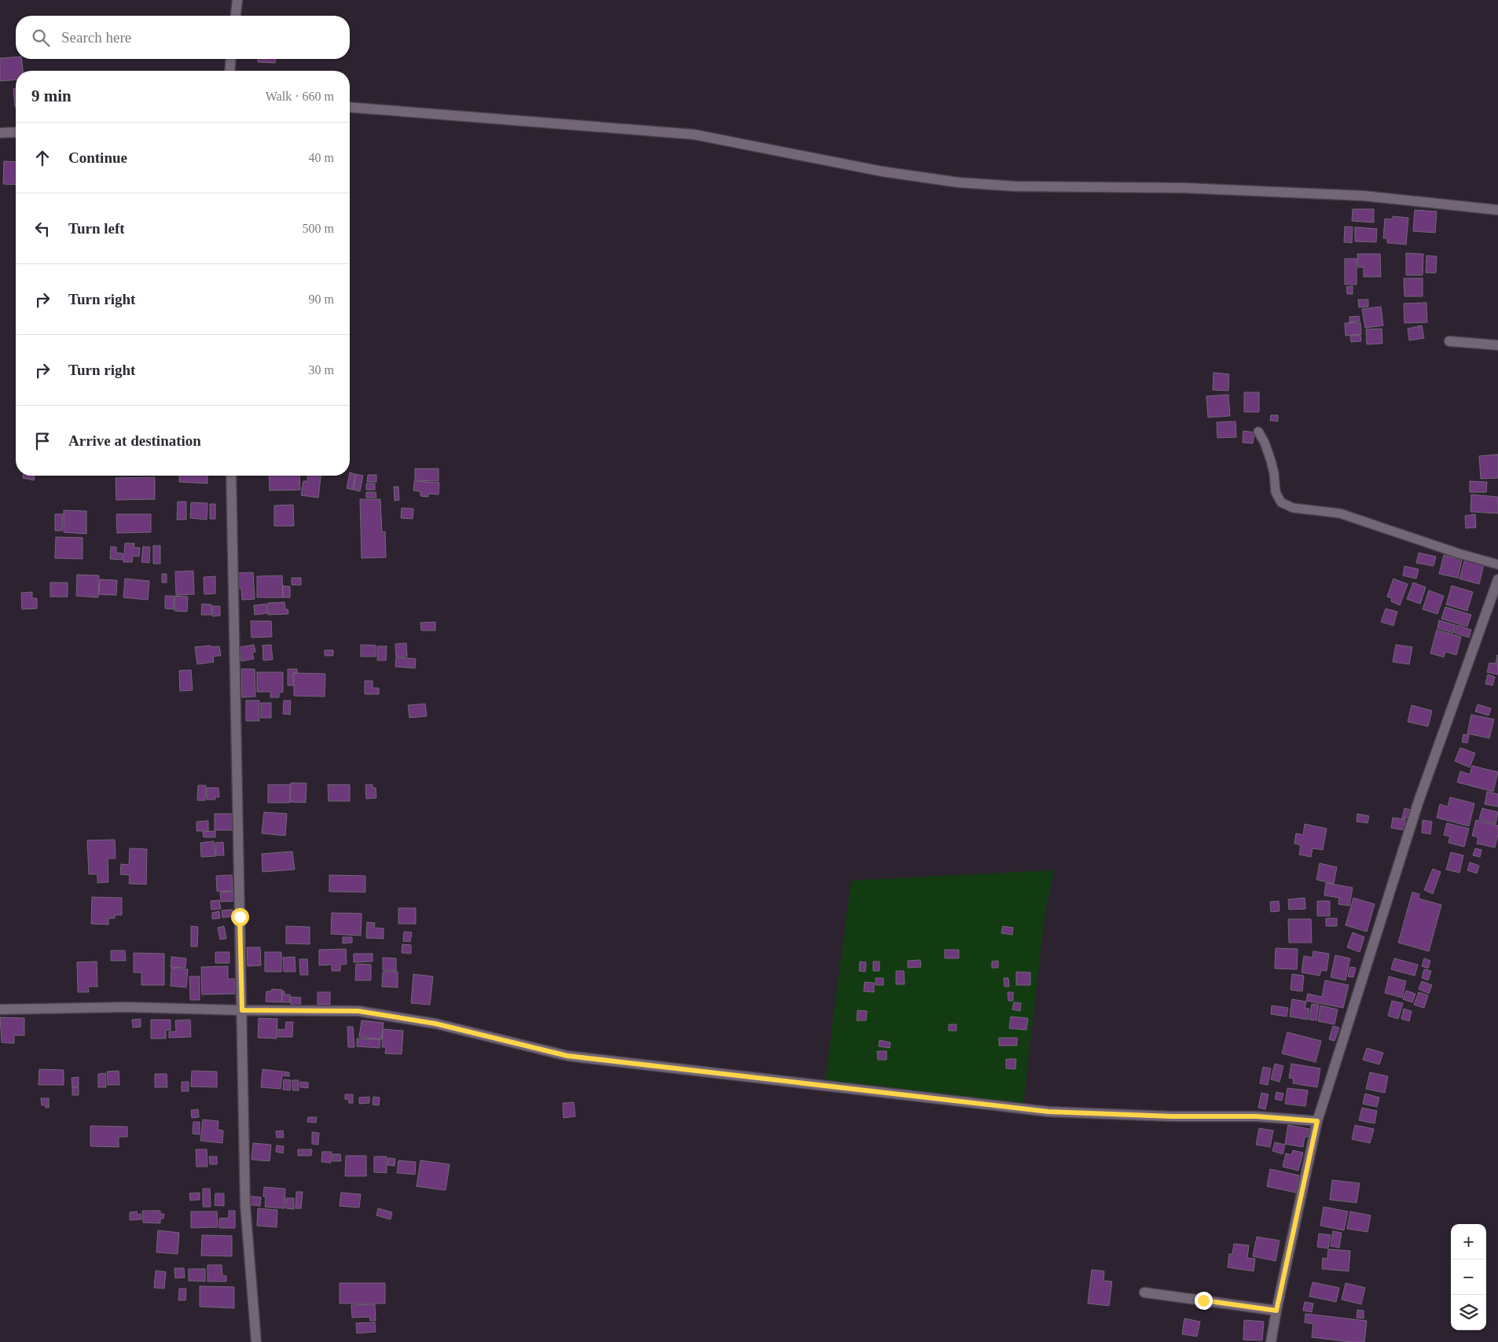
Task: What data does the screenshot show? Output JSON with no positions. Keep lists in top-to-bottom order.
{
  "page": {
    "search": "Search here",
    "heading": ["9 min", "Walk · 660 m"],
    "list": [
      ["Continue", "40 m"],
      ["Turn left", "500 m"],
      ["Turn right", "90 m"],
      ["Turn right", "30 m"],
      "Arrive at destination"
    ],
    "map_buttons": ["+", "−"]
  }
}
